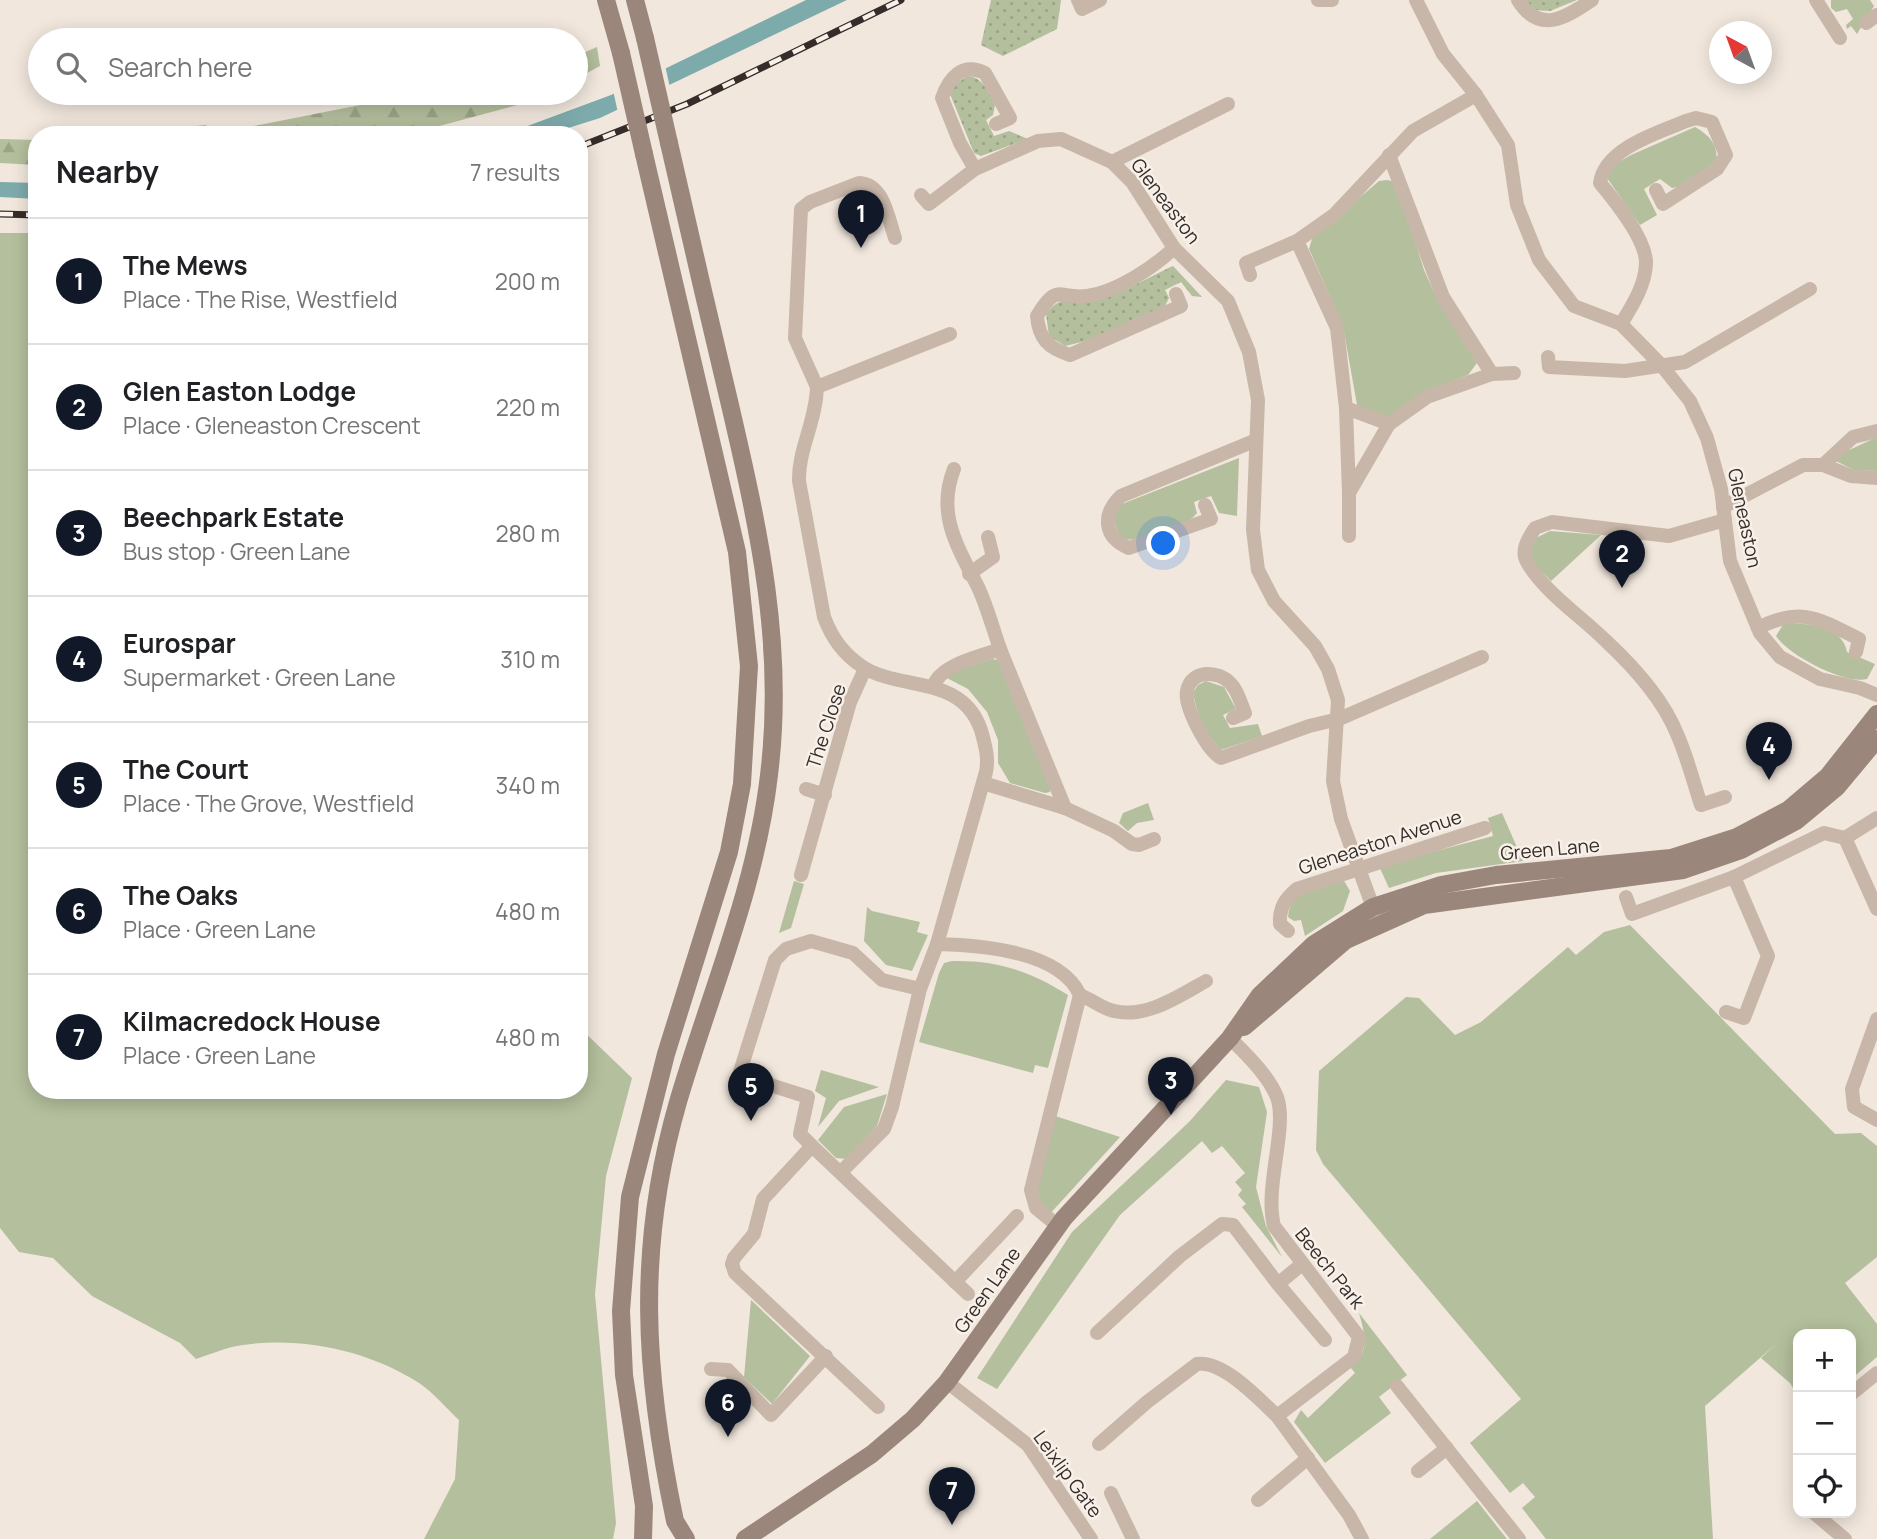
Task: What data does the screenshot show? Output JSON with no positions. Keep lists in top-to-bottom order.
{
  "streets": {
    "main road": ["Green Lane"],
    "street": [
      "Gleneaston",
      "The Close",
      "Gleneaston Avenue",
      "Beech Park",
      "Leixlip Gate"
    ]
  },
  "crossings": [
    ["Gleneaston", "Gleneaston Avenue"],
    ["Gleneaston", "Green Lane"],
    ["Green Lane", "Beech Park"],
    ["Green Lane", "Leixlip Gate"]
  ],
  "north": "top left",
  "page": {
    "search": "Search here",
    "heading": ["Nearby", "7 results"],
    "pins": [
      "1",
      "2",
      "4",
      "3",
      "5",
      "6",
      "7"
    ],
    "list": [
      {
        "mark": "1",
        "name": "The Mews",
        "note": "Place · The Rise, Westfield",
        "value": "200 m"
      },
      {
        "mark": "2",
        "name": "Glen Easton Lodge",
        "note": "Place · Gleneaston Crescent",
        "value": "220 m"
      },
      {
        "mark": "3",
        "name": "Beechpark Estate",
        "note": "Bus stop · Green Lane",
        "value": "280 m"
      },
      {
        "mark": "4",
        "name": "Eurospar",
        "note": "Supermarket · Green Lane",
        "value": "310 m"
      },
      {
        "mark": "5",
        "name": "The Court",
        "note": "Place · The Grove, Westfield",
        "value": "340 m"
      },
      {
        "mark": "6",
        "name": "The Oaks",
        "note": "Place · Green Lane",
        "value": "480 m"
      },
      {
        "mark": "7",
        "name": "Kilmacredock House",
        "note": "Place · Green Lane",
        "value": "480 m"
      }
    ],
    "map_buttons": ["+", "−"]
  }
}
